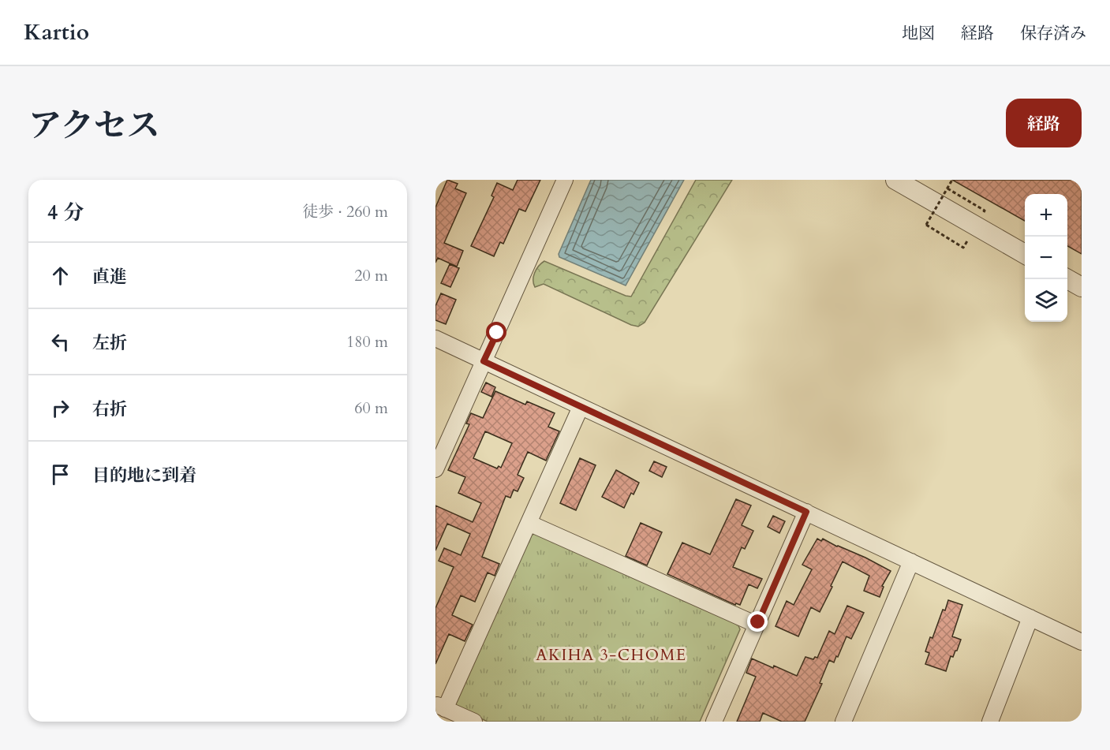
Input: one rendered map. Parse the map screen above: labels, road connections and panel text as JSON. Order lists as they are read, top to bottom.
{
  "districts": ["AKIHA 3-CHOME"],
  "page": {
    "header": "Kartio",
    "nav": ["地図", "経路", "保存済み"],
    "title": "アクセス",
    "buttons": "経路",
    "heading": ["4 分", "徒歩 · 260 m"],
    "map_buttons": ["+", "−"],
    "list": [
      ["直進", "20 m"],
      ["左折", "180 m"],
      ["右折", "60 m"],
      "目的地に到着"
    ]
  }
}
